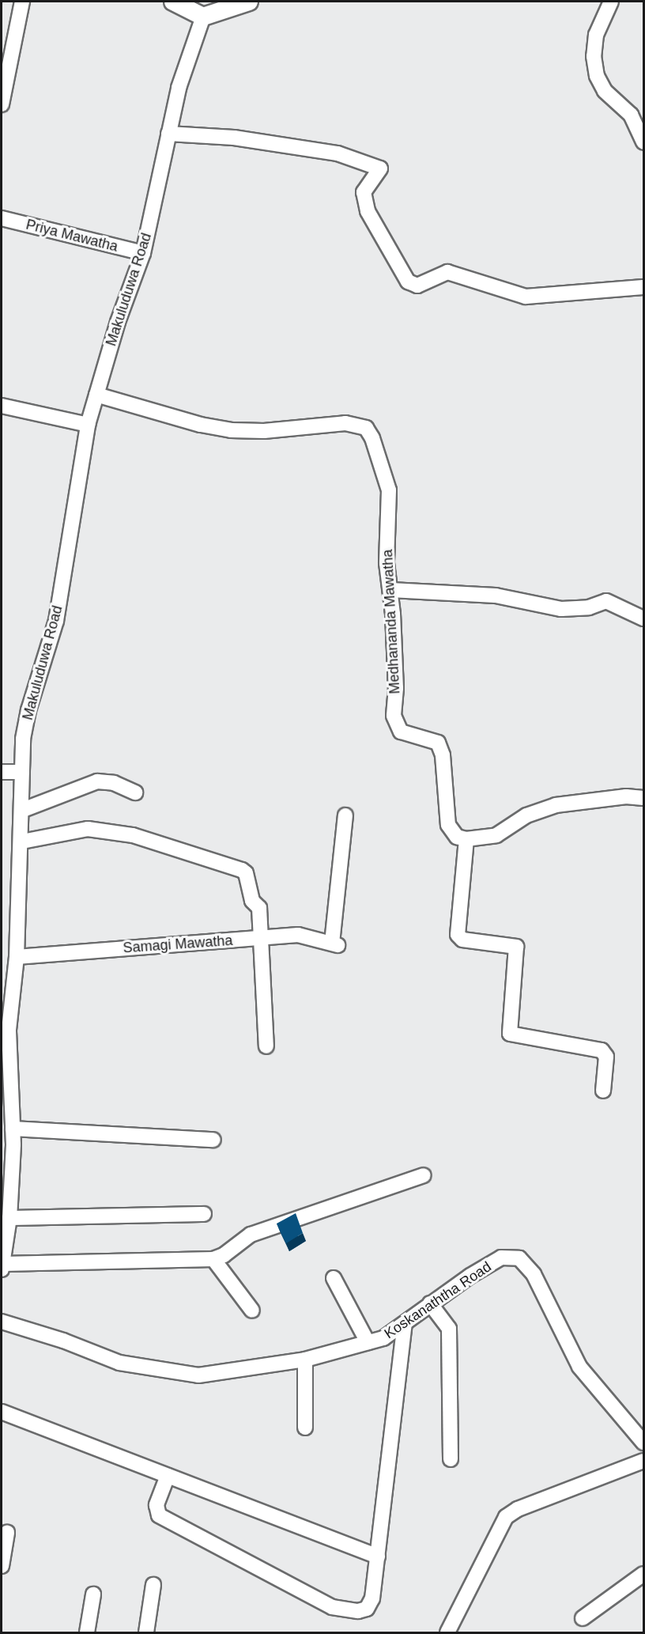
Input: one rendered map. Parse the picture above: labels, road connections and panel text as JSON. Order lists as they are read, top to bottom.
{
  "streets": {
    "street": [
      "Priya Mawatha",
      "Makuluduwa Road",
      "Medhananda Mawatha",
      "Samagi Mawatha",
      "Koskanaththa Road"
    ]
  },
  "crossings": [
    ["Priya Mawatha", "Makuluduwa Road"],
    ["Makuluduwa Road", "Medhananda Mawatha"],
    ["Makuluduwa Road", "Samagi Mawatha"]
  ]
}
